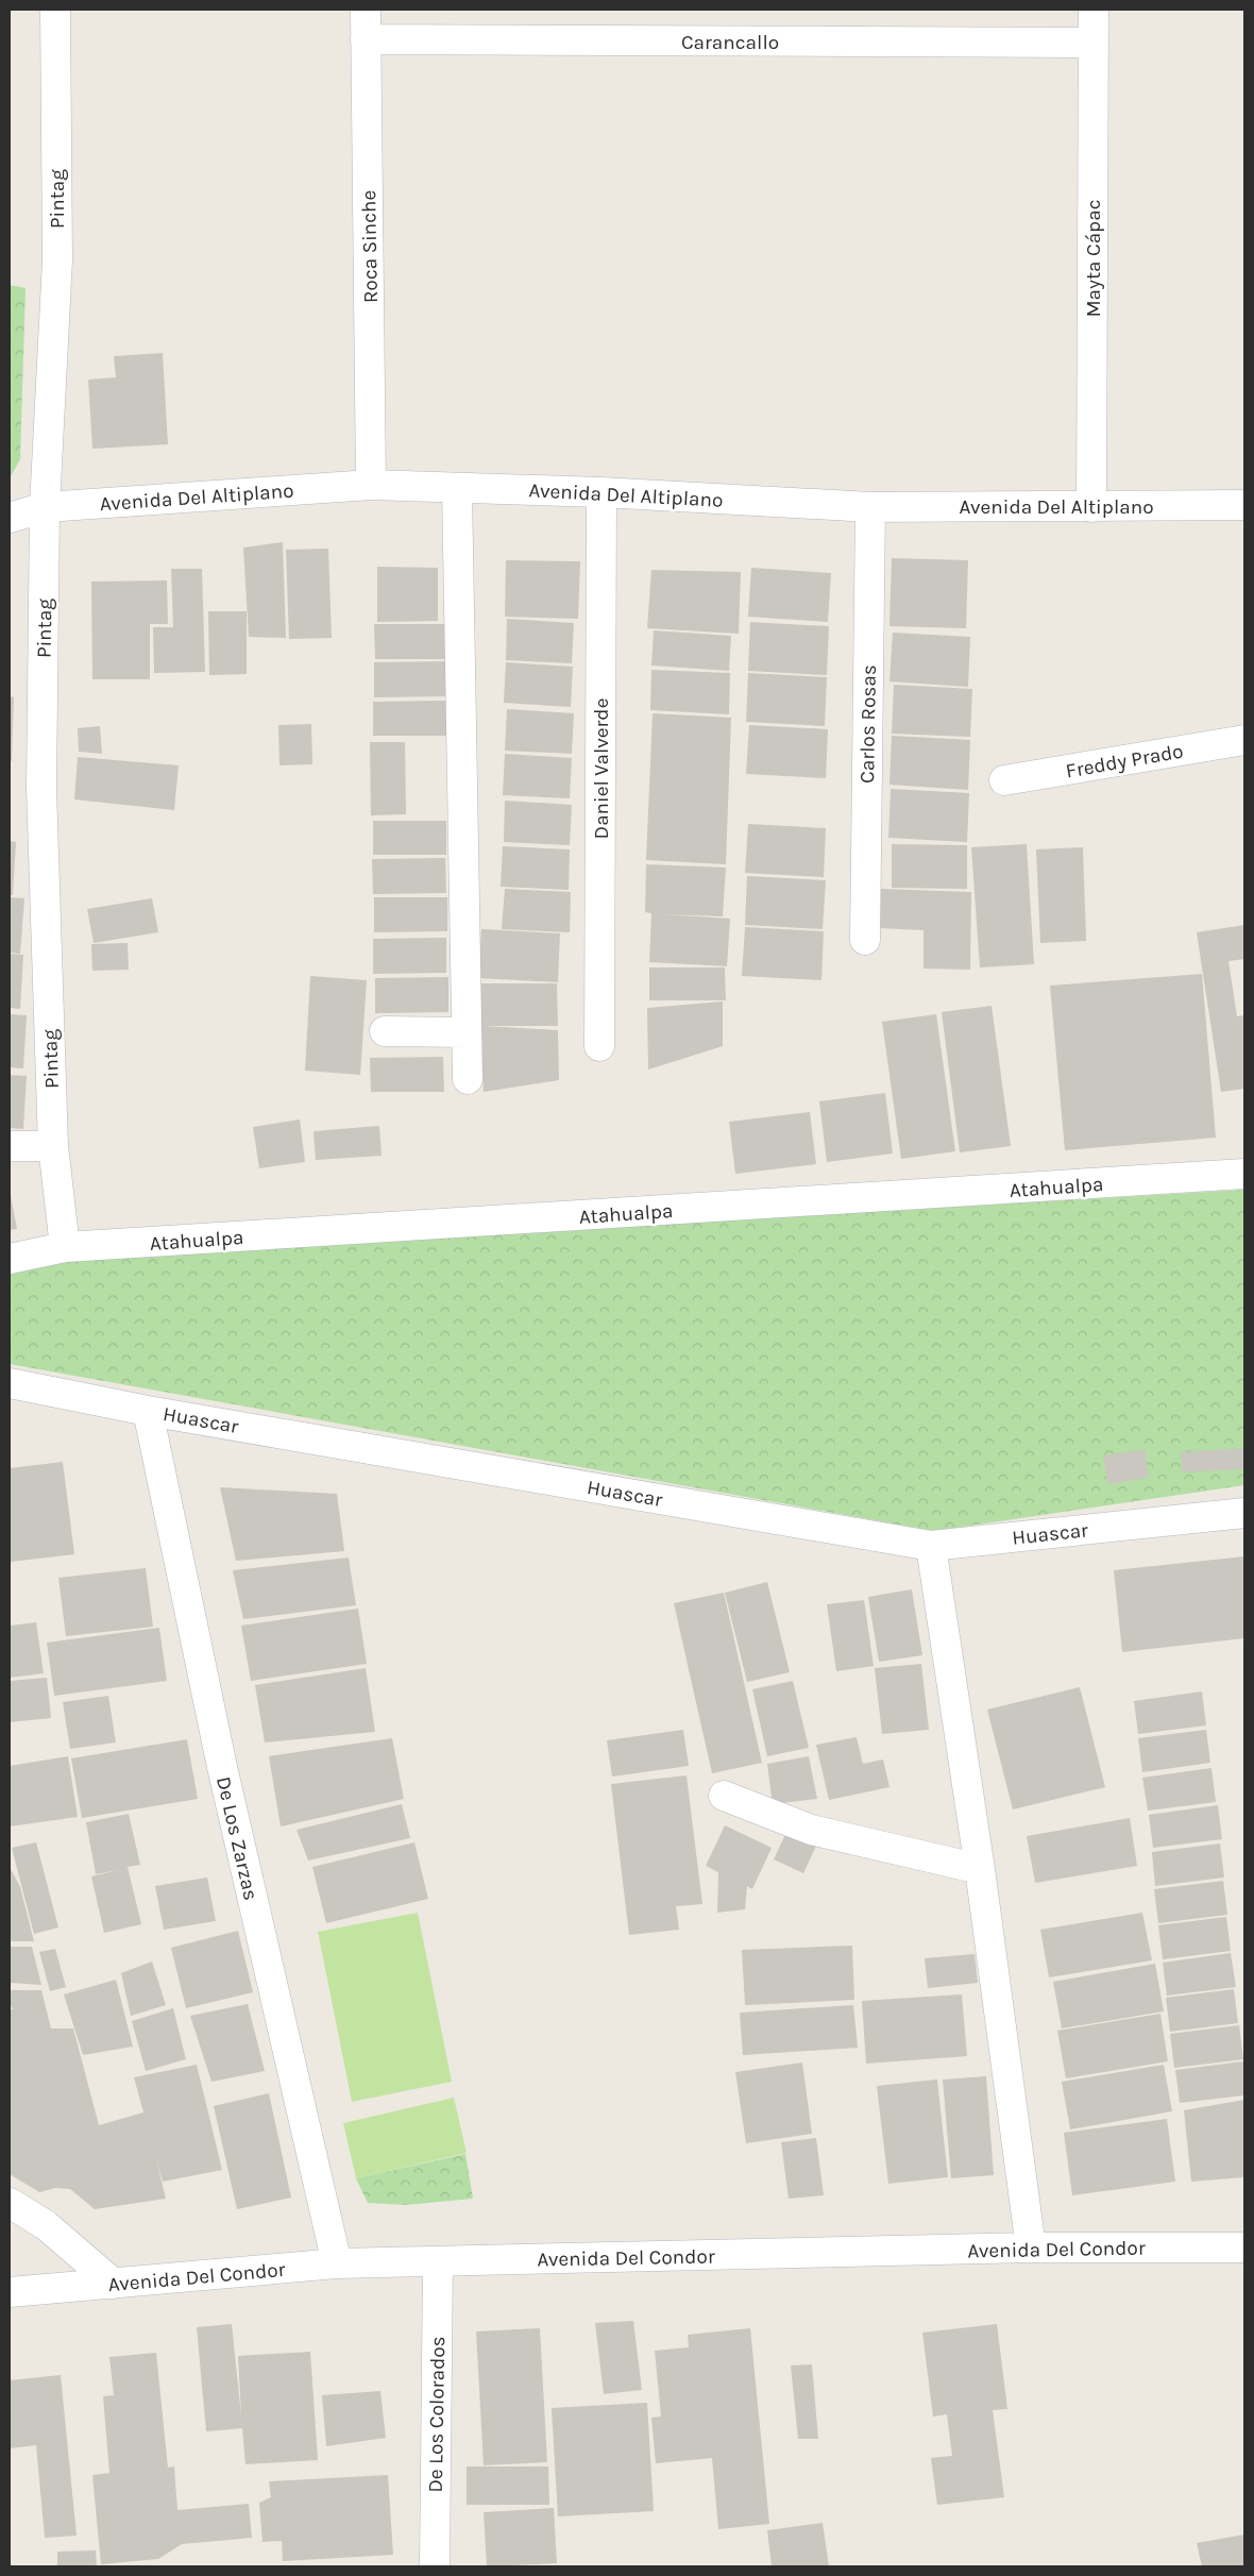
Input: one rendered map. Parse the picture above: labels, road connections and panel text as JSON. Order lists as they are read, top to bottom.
{
  "streets": {
    "street": [
      "Carancallo",
      "Pintag",
      "Roca Sinche",
      "Mayta Cápac",
      "Avenida Del Altiplano",
      "Carlos Rosas",
      "Freddy Prado",
      "Daniel Valverde",
      "Atahualpa",
      "Huascar",
      "De Los Zarzas",
      "Avenida Del Condor",
      "De Los Colorados"
    ]
  },
  "crossings": [
    ["Carancallo", "Roca Sinche"],
    ["Carancallo", "Mayta Cápac"],
    ["Pintag", "Avenida Del Altiplano"],
    ["Pintag", "Atahualpa"],
    ["Roca Sinche", "Avenida Del Altiplano"],
    ["Mayta Cápac", "Avenida Del Altiplano"],
    ["Avenida Del Altiplano", "Carlos Rosas"],
    ["Avenida Del Altiplano", "Daniel Valverde"],
    ["Huascar", "De Los Zarzas"],
    ["De Los Zarzas", "Avenida Del Condor"],
    ["Avenida Del Condor", "De Los Colorados"]
  ]
}
